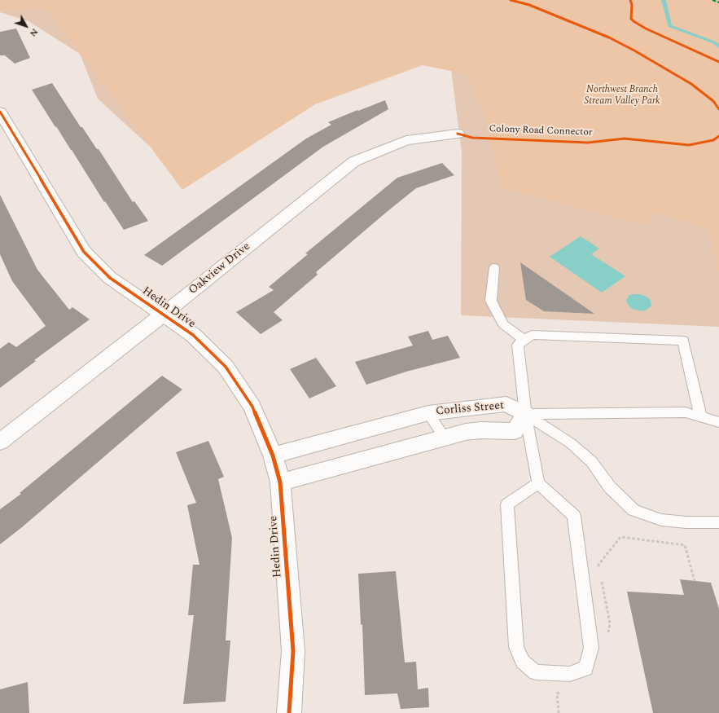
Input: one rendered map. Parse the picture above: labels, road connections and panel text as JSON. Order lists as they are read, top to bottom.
{
  "streets": {
    "street": ["Oakview Drive", "Hedin Drive", "Corliss Street"],
    "cycle path": ["Colony Road Connector"]
  },
  "crossings": [
    ["Oakview Drive", "Hedin Drive"],
    ["Hedin Drive", "Corliss Street"]
  ],
  "parks": ["Northwest Branch Stream Valley Park"],
  "north": "bottom right"
}
